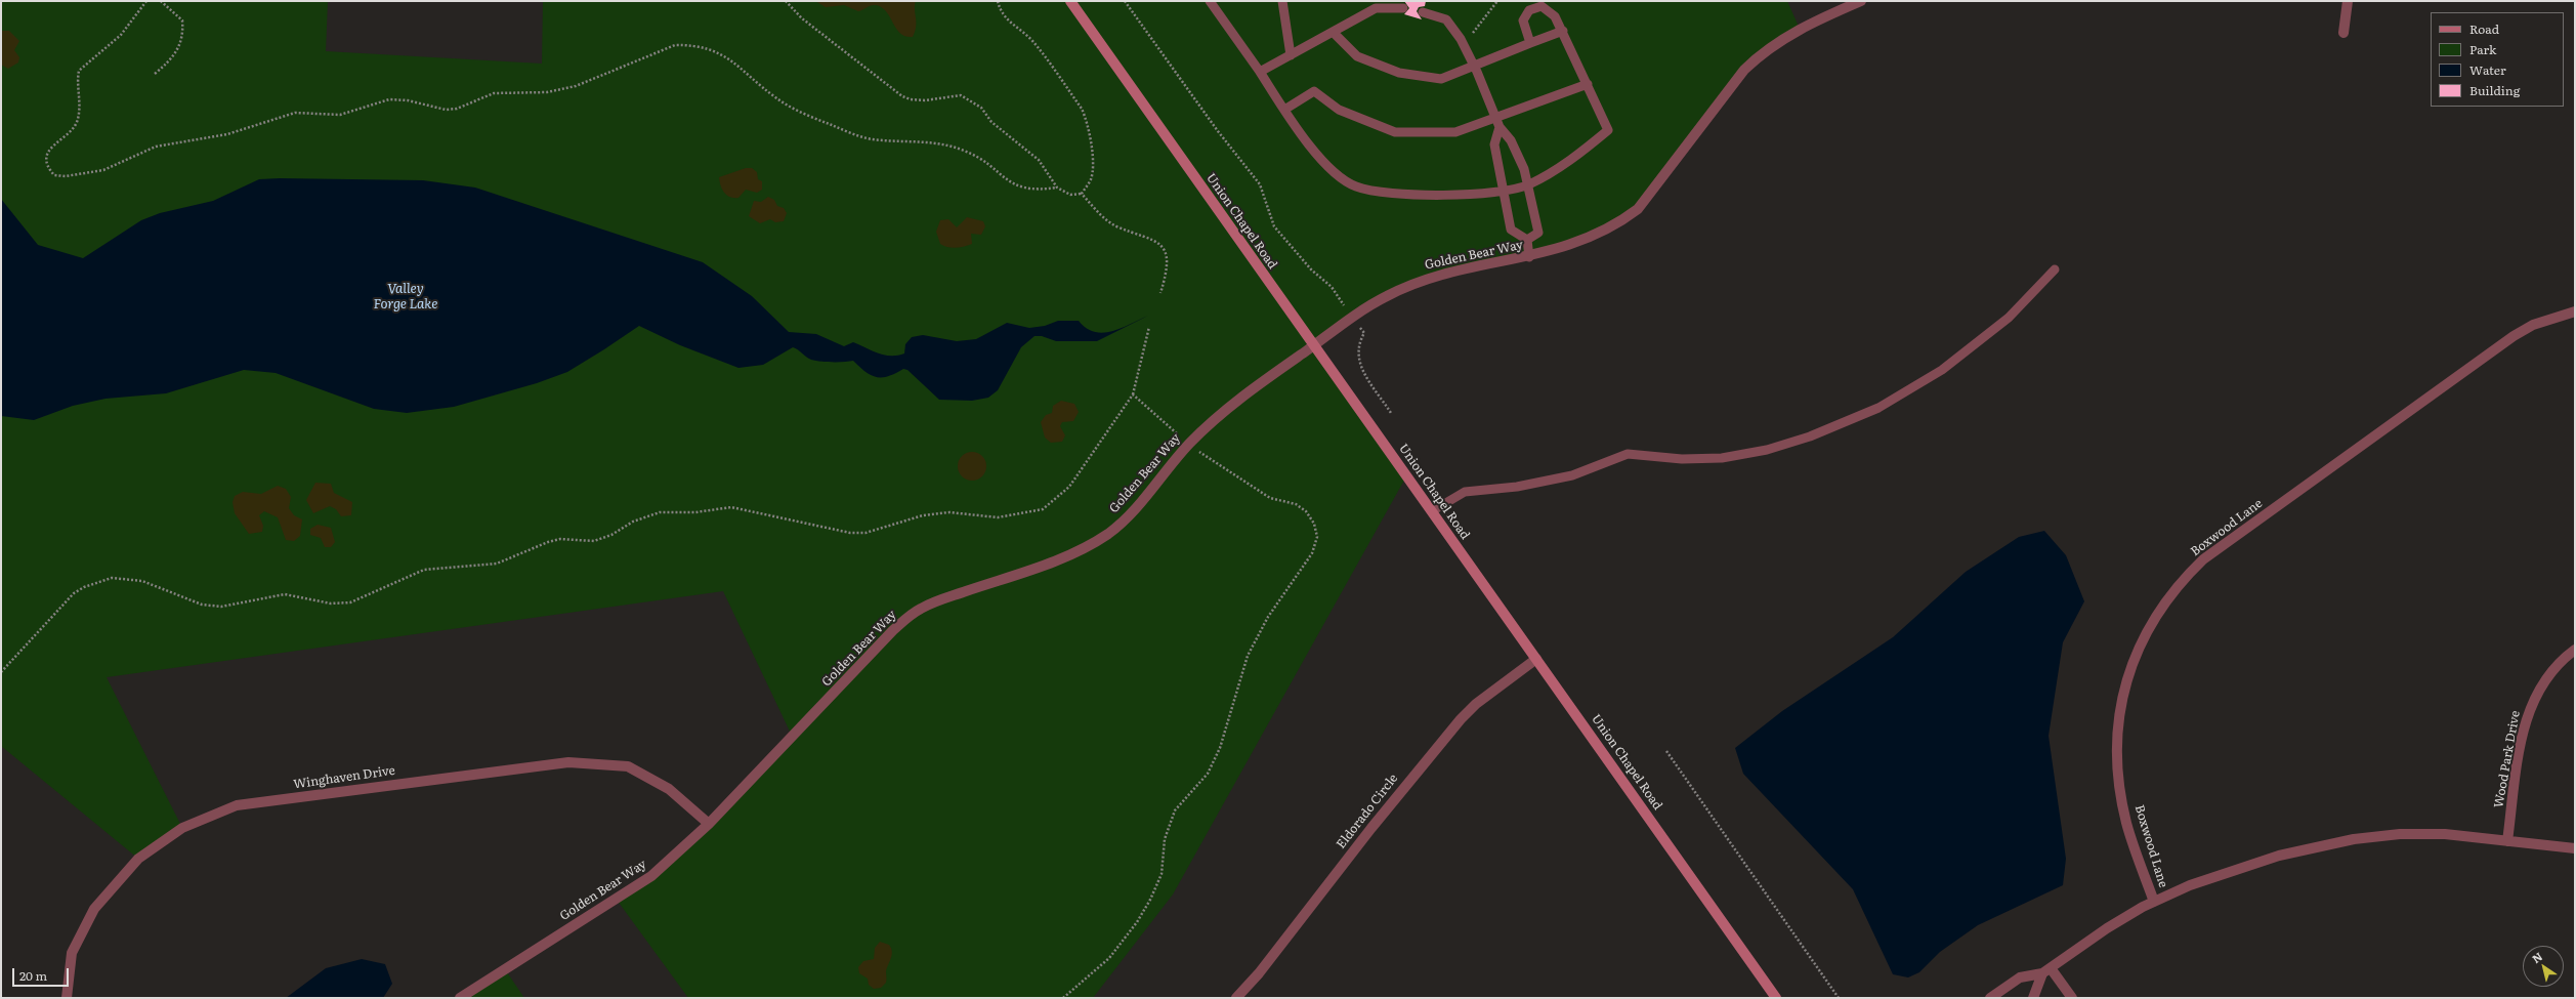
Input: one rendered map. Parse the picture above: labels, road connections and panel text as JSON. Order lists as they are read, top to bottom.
{
  "streets": {
    "main road": ["Union Chapel Road"],
    "street": [
      "Golden Bear Way",
      "Boxwood Lane",
      "Wood Park Drive",
      "Winghaven Drive",
      "Eldorado Circle"
    ]
  },
  "crossings": [
    ["Union Chapel Road", "Golden Bear Way"],
    ["Union Chapel Road", "Eldorado Circle"],
    ["Golden Bear Way", "Winghaven Drive"]
  ],
  "water": ["Valley Forge Lake"],
  "legend": [
    "Road",
    "Park",
    "Water",
    "Building"
  ],
  "scale_bar": "20 m",
  "north": "top left"
}
